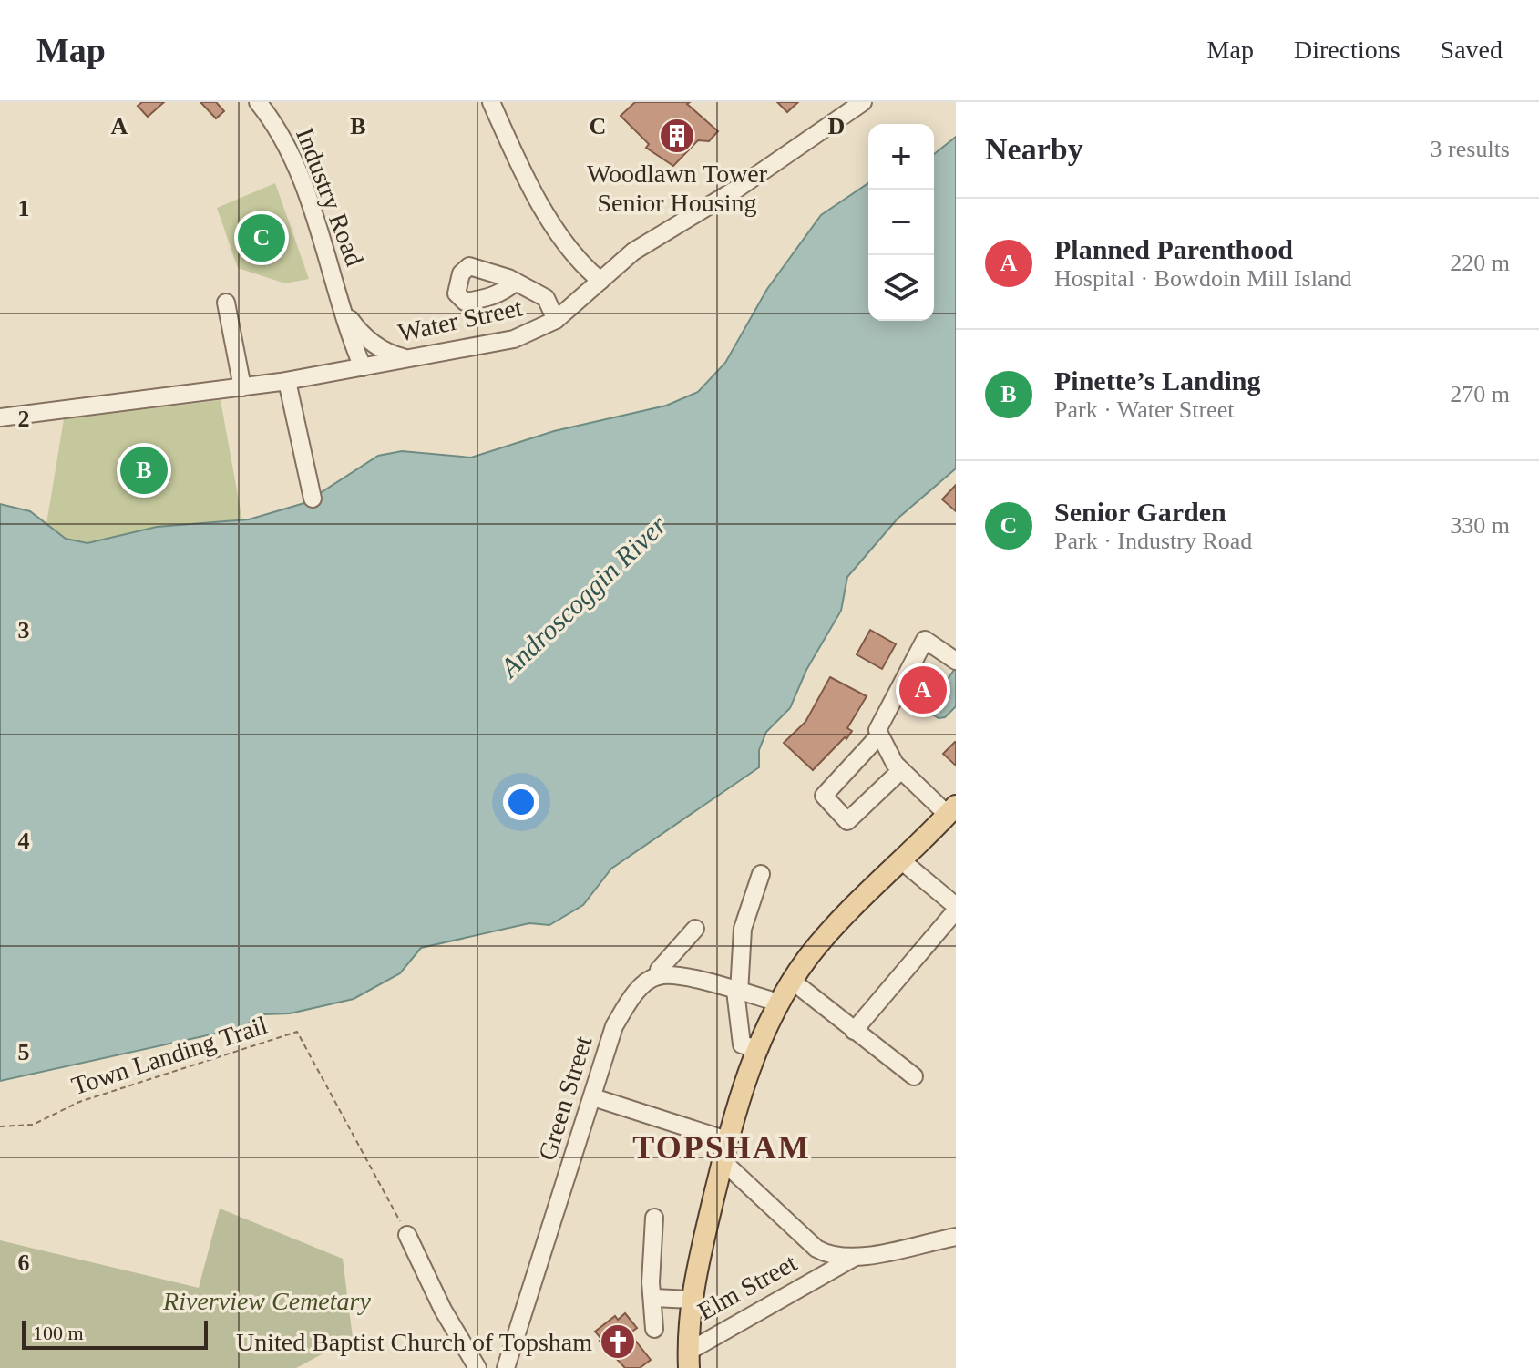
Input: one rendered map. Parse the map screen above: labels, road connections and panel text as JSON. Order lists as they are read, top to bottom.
{
  "streets": {
    "main road": ["Elm Street"],
    "street": ["Industry Road", "Water Street", "Green Street"],
    "path": ["Town Landing Trail"]
  },
  "crossings": [
    ["Industry Road", "Water Street"]
  ],
  "districts": ["TOPSHAM"],
  "water": ["Androscoggin River"],
  "parks": ["Riverview Cemetary"],
  "places": {
    "building": ["Woodlawn Tower Senior Housing"],
    "church": ["United Baptist Church of Topsham"]
  },
  "scale_bar": "100 m",
  "page": {
    "header": "Map",
    "nav": ["Map", "Directions", "Saved"],
    "heading": ["Nearby", "3 results"],
    "map_buttons": ["+", "−"],
    "list": [
      {
        "mark": "A",
        "name": "Planned Parenthood",
        "note": "Hospital · Bowdoin Mill Island",
        "value": "220 m"
      },
      {
        "mark": "B",
        "name": "Pinette’s Landing",
        "note": "Park · Water Street",
        "value": "270 m"
      },
      {
        "mark": "C",
        "name": "Senior Garden",
        "note": "Park · Industry Road",
        "value": "330 m"
      }
    ],
    "pins": ["C", "B", "A"],
    "scale": "100 m"
  },
  "grid": {
    "columns": [
      "A",
      "B",
      "C",
      "D"
    ],
    "rows": [
      "1",
      "2",
      "3",
      "4",
      "5",
      "6"
    ]
  }
}
